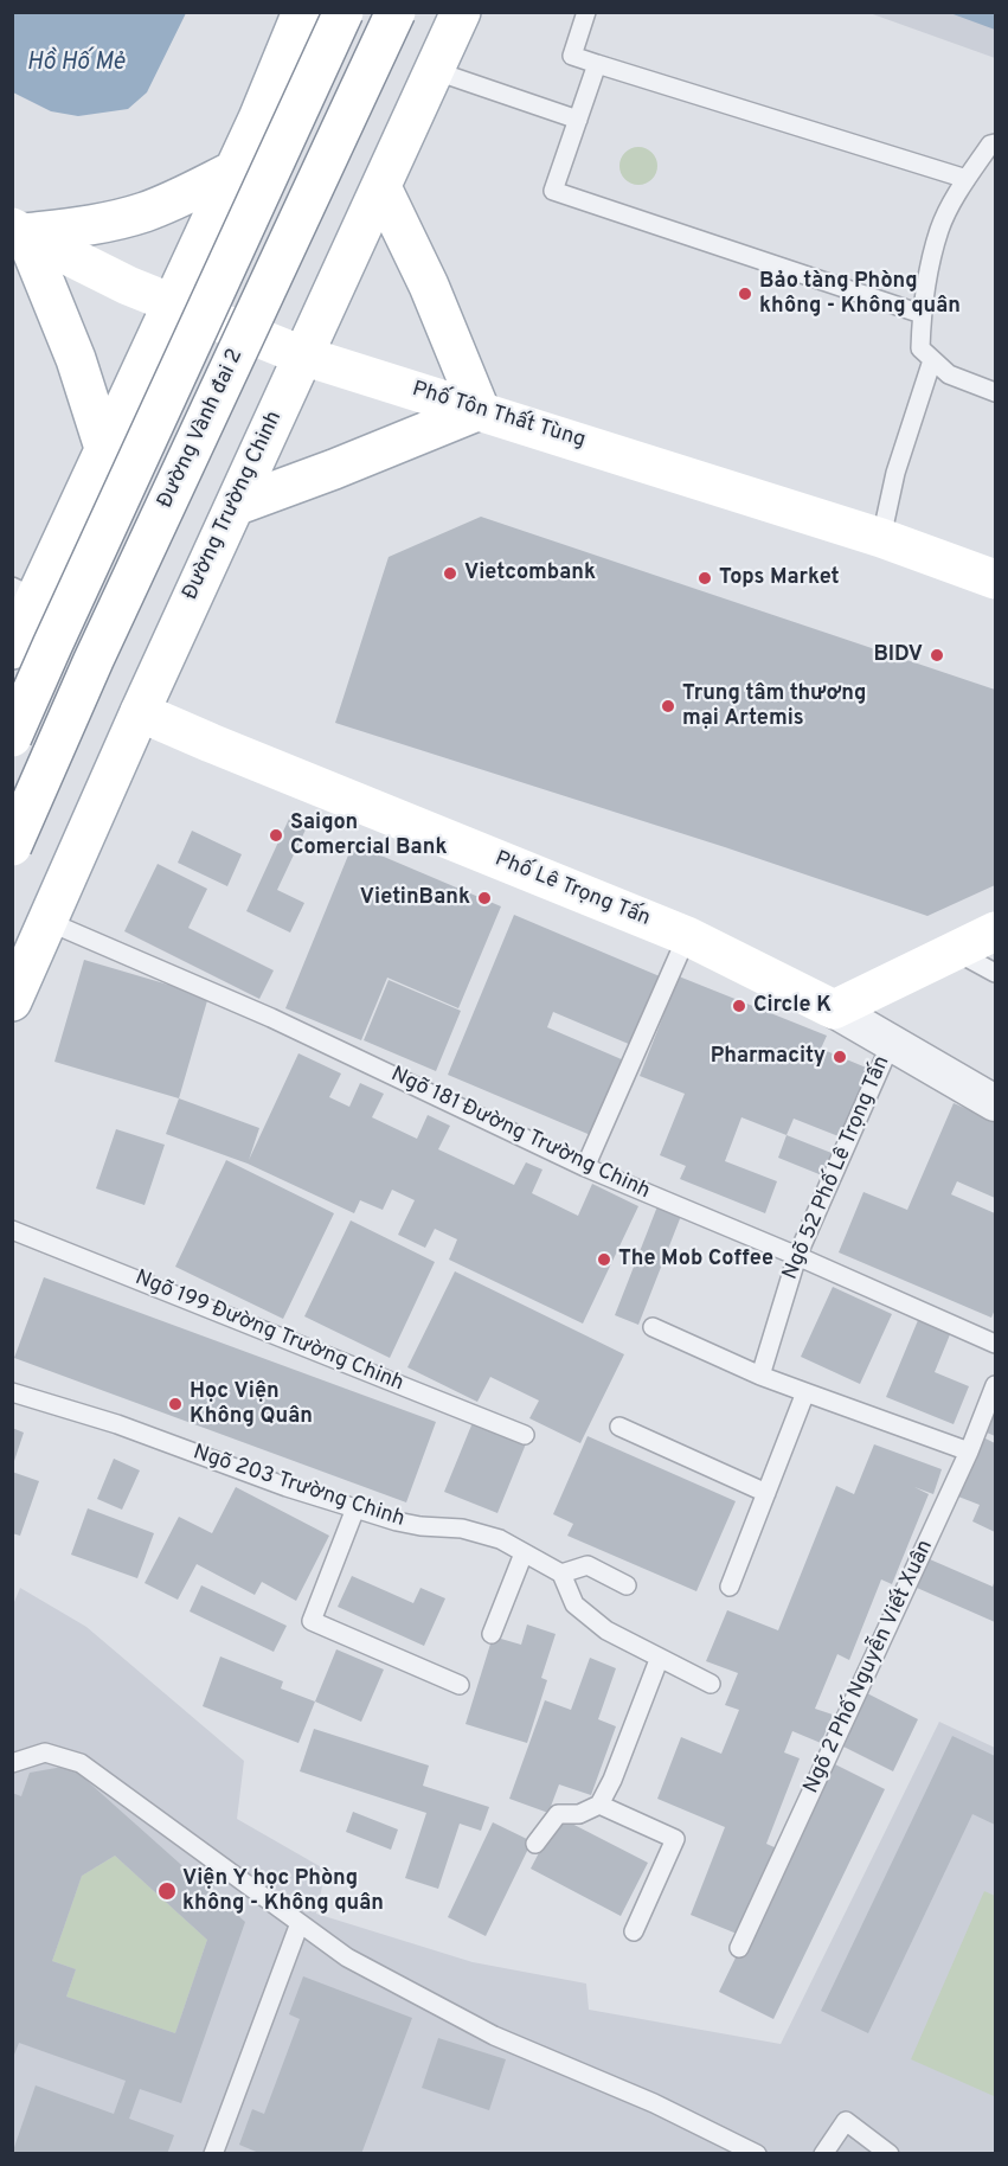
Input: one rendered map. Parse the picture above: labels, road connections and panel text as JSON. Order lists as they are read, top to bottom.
{
  "streets": {
    "main road": [
      "Phố Tôn Thất Tùng",
      "Đường Vành đai 2",
      "Đường Trường Chinh",
      "Phố Lê Trọng Tấn"
    ],
    "lane": [
      "Ngõ 181 Đường Trường Chinh",
      "Ngõ 52 Phố Lê Trọng Tấn",
      "Ngõ 199 Đường Trường Chinh",
      "Ngõ 203 Trường Chinh",
      "Ngõ 2 Phố Nguyễn Viết Xuân"
    ]
  },
  "crossings": [
    ["Phố Tôn Thất Tùng", "Đường Trường Chinh"],
    ["Đường Trường Chinh", "Phố Lê Trọng Tấn"],
    ["Đường Trường Chinh", "Ngõ 181 Đường Trường Chinh"],
    ["Ngõ 181 Đường Trường Chinh", "Ngõ 52 Phố Lê Trọng Tấn"]
  ],
  "water": ["Hồ Hố Mẻ"],
  "places": [
    "Bảo tàng Phòng không - Không quân",
    "Vietcombank",
    "Tops Market",
    "BIDV",
    "Trung tâm thương mại Artemis",
    "Saigon Comercial Bank",
    "VietinBank",
    "Circle K",
    "Pharmacity",
    "The Mob Coffee",
    "Học Viện Không Quân",
    "Viện Y học Phòng không - Không quân"
  ]
}
